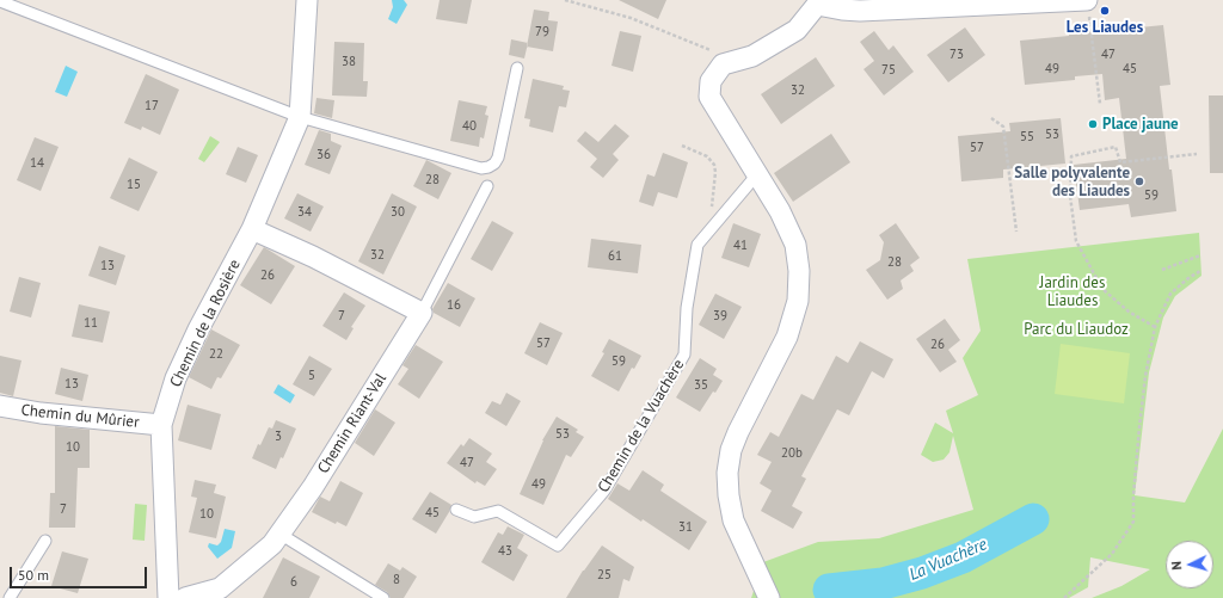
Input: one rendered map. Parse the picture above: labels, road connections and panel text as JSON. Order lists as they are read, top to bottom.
{
  "streets": {
    "street": ["Chemin de la Rosière", "Chemin du Mûrier", "Chemin Riant-Val"],
    "lane": ["Chemin de la Vuachère"]
  },
  "crossings": [
    ["Chemin de la Rosière", "Chemin du Mûrier"],
    ["Chemin de la Rosière", "Chemin Riant-Val"]
  ],
  "water": ["La Vuachère"],
  "parks": ["Jardin des Liaudes", "Parc du Liaudoz"],
  "places": ["Les Liaudes", "Place jaune", "Salle polyvalente des Liaudes"],
  "house_numbers": [
    "79",
    "73",
    "47",
    "38",
    "49",
    "45",
    "75",
    "32",
    "17",
    "40",
    "53",
    "55",
    "57",
    "36",
    "14",
    "28",
    "15",
    "59",
    "34",
    "30",
    "41",
    "32",
    "61",
    "28",
    "13",
    "26",
    "16",
    "7",
    "39",
    "11",
    "57",
    "26",
    "22",
    "59",
    "5",
    "13",
    "35",
    "53",
    "3",
    "10",
    "20b",
    "47",
    "49",
    "7",
    "45",
    "10",
    "31",
    "43",
    "25",
    "8",
    "6"
  ],
  "scale_bar": "50 m",
  "north": "left"
}
